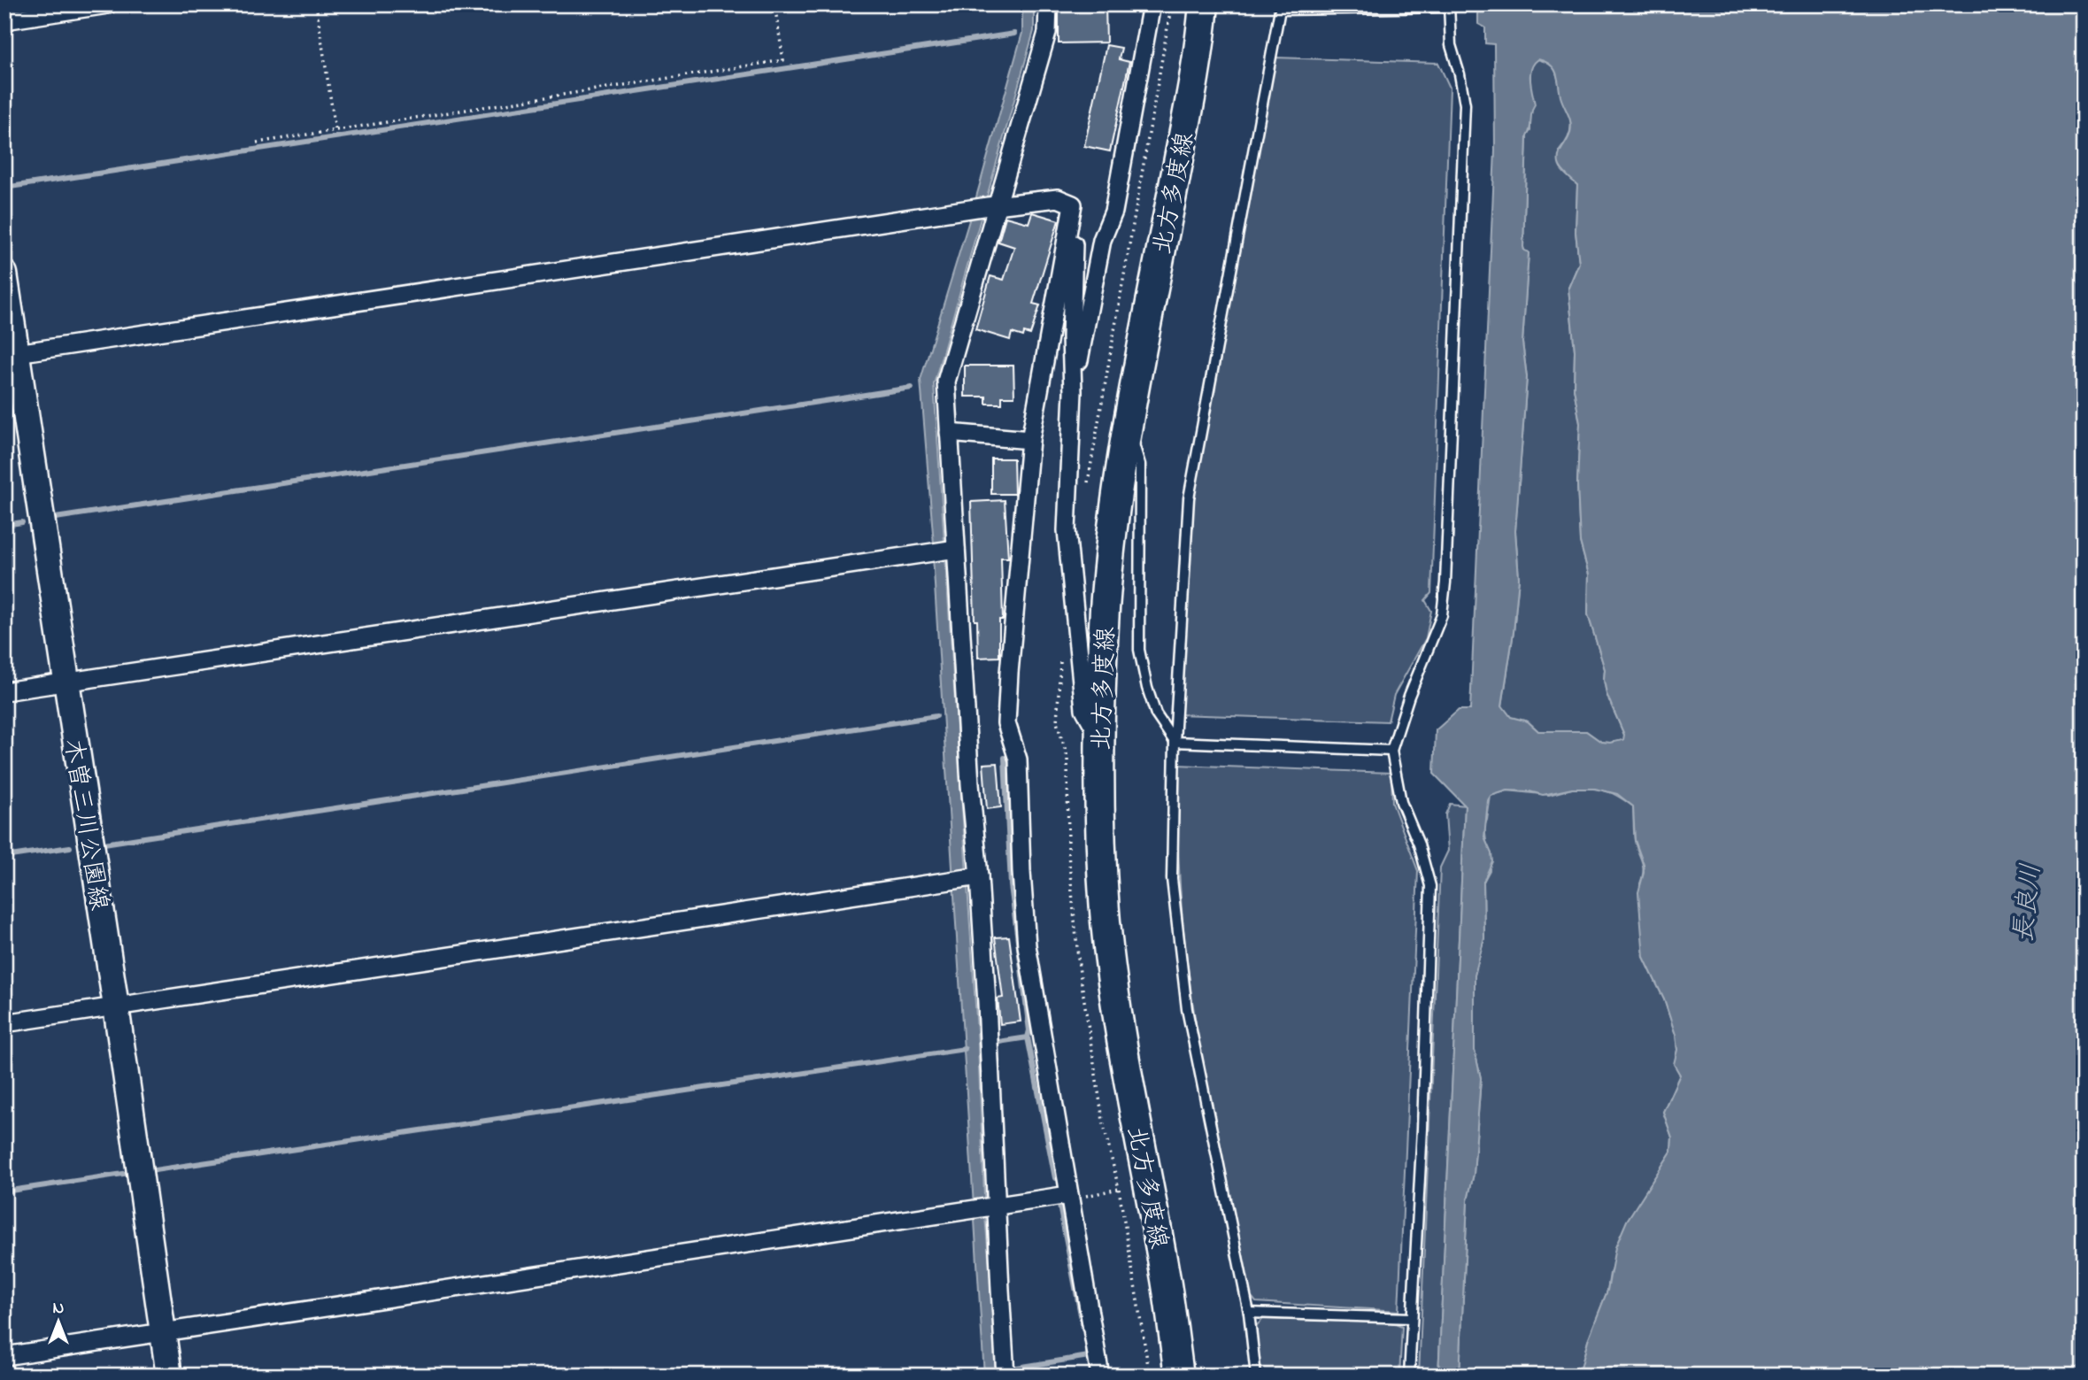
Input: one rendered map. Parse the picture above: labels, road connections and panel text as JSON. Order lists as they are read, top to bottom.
{
  "streets": {
    "main road": ["北方多度線", "木曽三川公園線"]
  },
  "water": ["長良川"],
  "north": "top"
}
